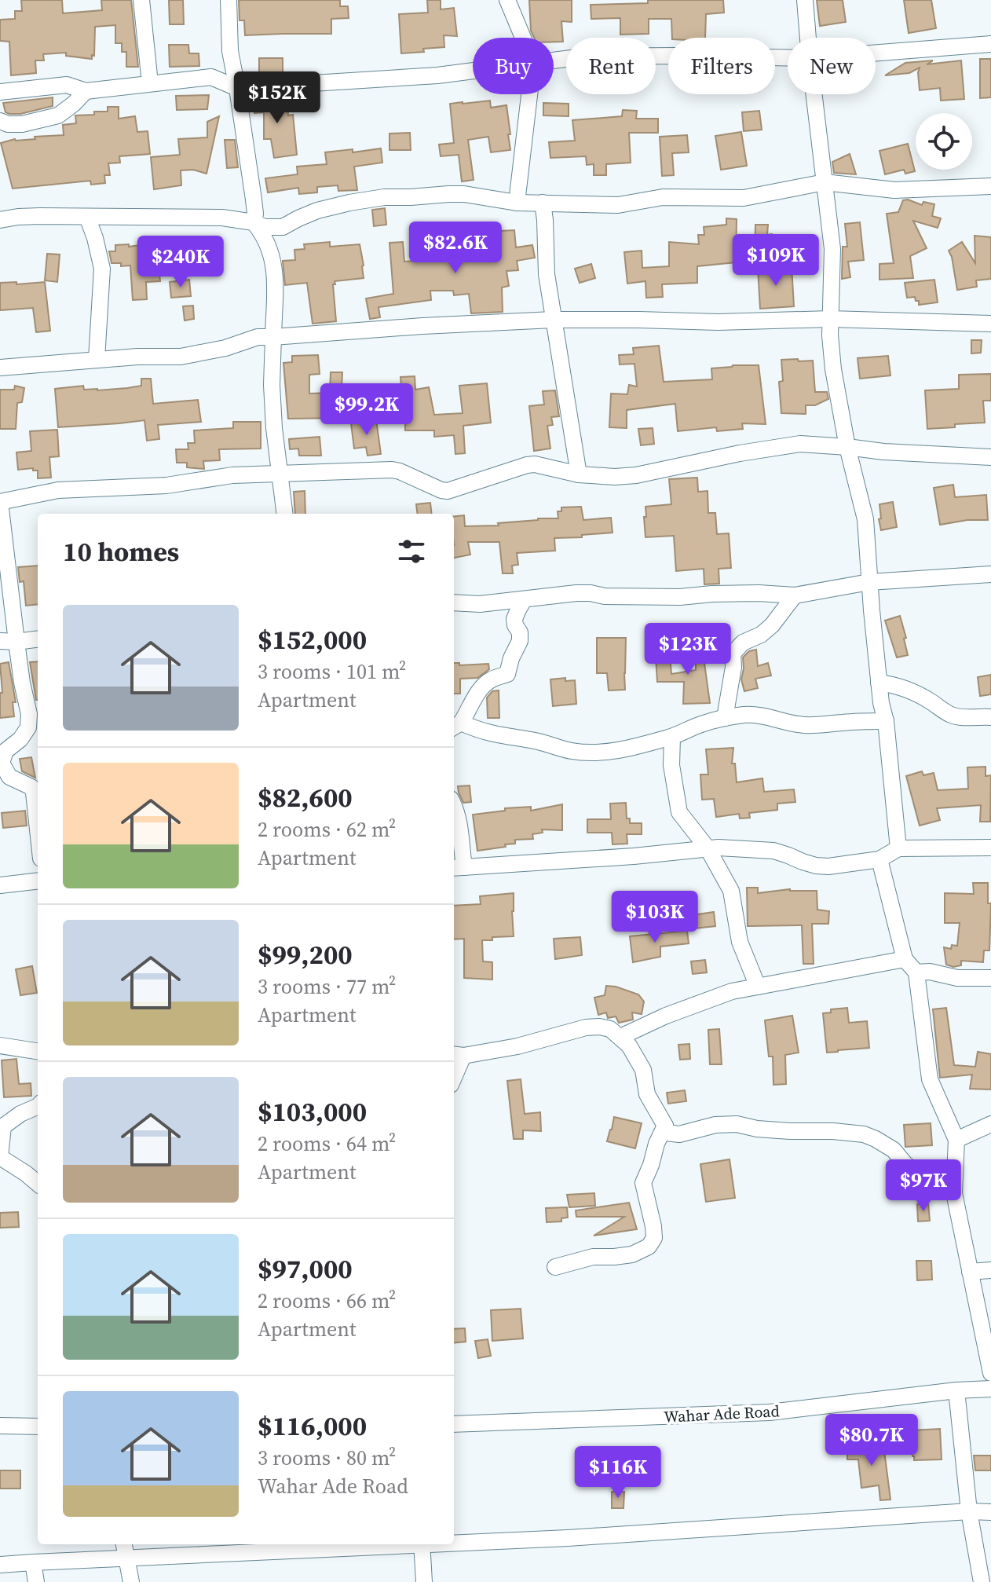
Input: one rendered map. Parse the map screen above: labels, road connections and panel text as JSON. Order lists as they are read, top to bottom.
{
  "streets": {
    "street": ["Wahar Ade Road"]
  },
  "page": {
    "chip": [
      "Buy",
      "Rent",
      "Filters",
      "New"
    ],
    "price": [
      "$152K",
      "$82.6K",
      "$109K",
      "$240K",
      "$99.2K",
      "$123K",
      "$103K",
      "$97K",
      "$80.7K",
      "$116K"
    ],
    "heading": "10 homes",
    "list": [
      {
        "name": "$152,000",
        "note": "3 rooms · 101 m² · Apartment"
      },
      {
        "name": "$82,600",
        "note": "2 rooms · 62 m² · Apartment"
      },
      {
        "name": "$99,200",
        "note": "3 rooms · 77 m² · Apartment"
      },
      {
        "name": "$103,000",
        "note": "2 rooms · 64 m² · Apartment"
      },
      {
        "name": "$97,000",
        "note": "2 rooms · 66 m² · Apartment"
      },
      {
        "name": "$116,000",
        "note": "3 rooms · 80 m² · Wahar Ade Road"
      }
    ]
  }
}
